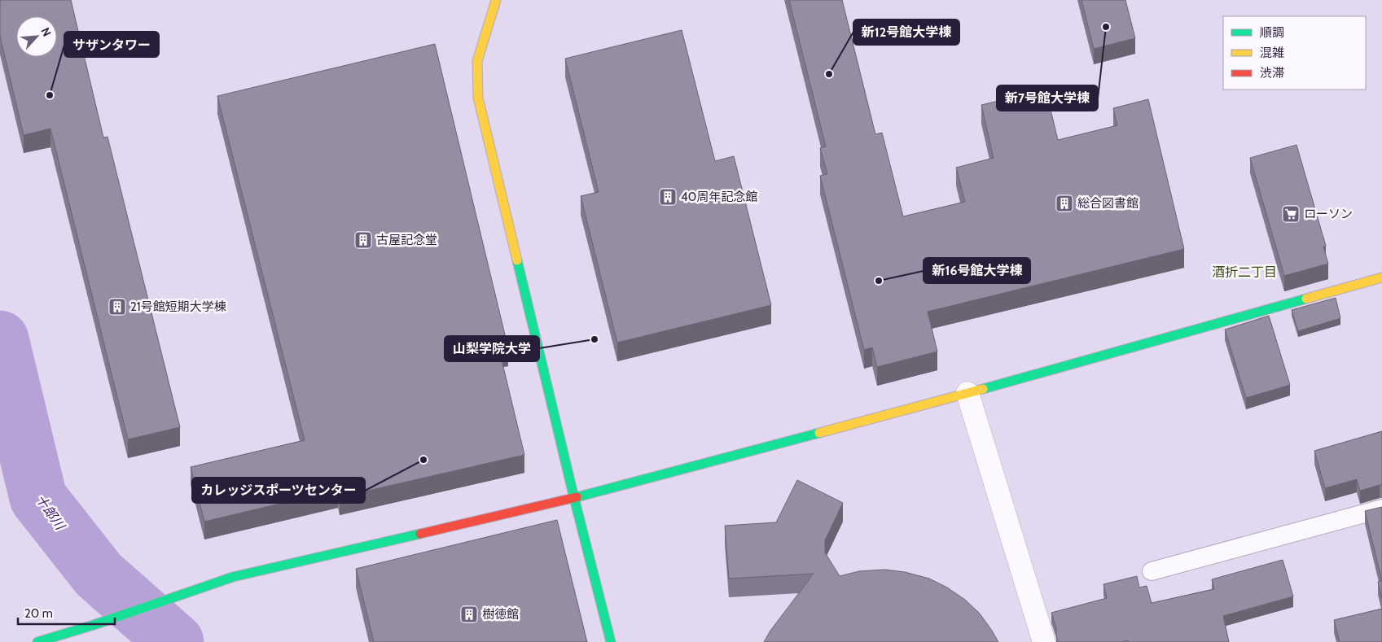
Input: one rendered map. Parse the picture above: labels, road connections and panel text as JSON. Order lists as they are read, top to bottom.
{
  "districts": ["酒折二丁目"],
  "water": ["十郎川"],
  "places": {
    "other": [
      "新7号館大学棟",
      "新12号館大学棟",
      "サザンタワー",
      "新16号館大学棟",
      "山梨学院大学",
      "カレッジスポーツセンター"
    ],
    "building": [
      "40周年記念館",
      "総合図書館",
      "古屋記念堂",
      "21号館短期大学棟",
      "樹徳館"
    ],
    "supermarket": ["ローソン"]
  },
  "legend": ["順調", "混雑", "渋滞"],
  "scale_bar": "20 m",
  "north": "top right"
}
